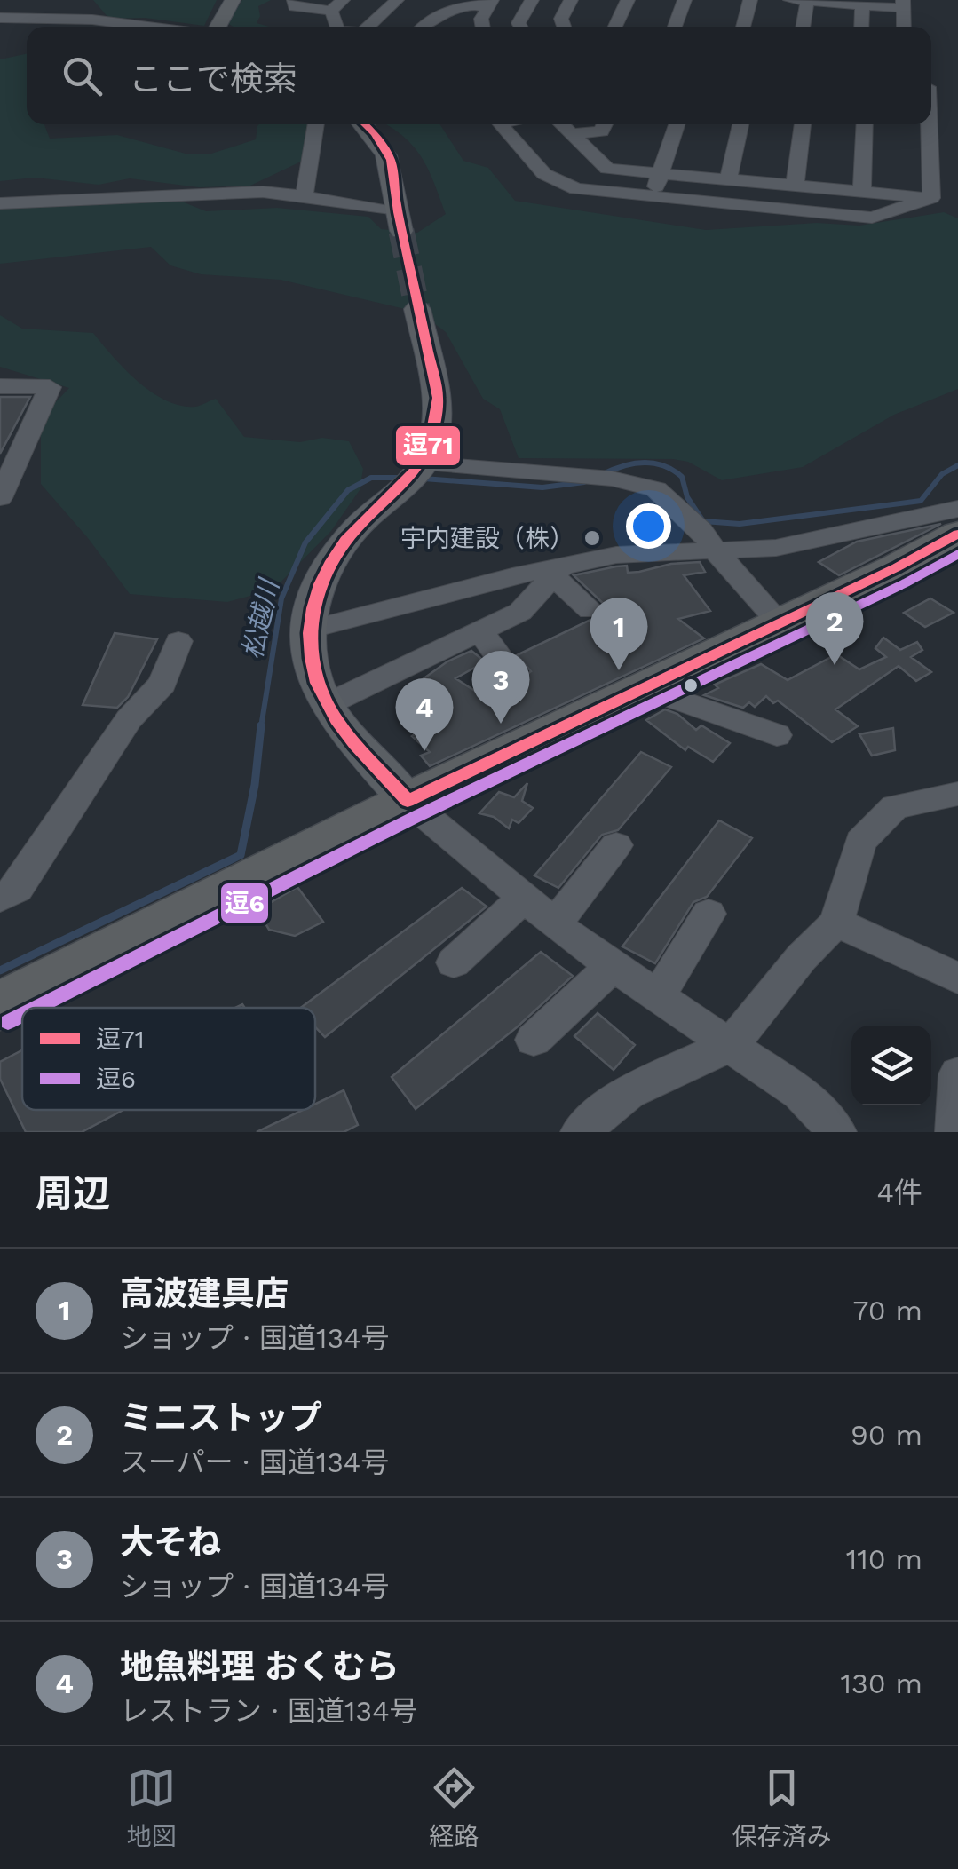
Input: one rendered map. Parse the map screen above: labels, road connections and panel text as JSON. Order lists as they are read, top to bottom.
{
  "water": ["松越川"],
  "places": ["宇内建設（株）"],
  "lines": ["transit line 逗71", "transit line 逗6"],
  "legend": ["逗71", "逗6"],
  "page": {
    "search": "ここで検索",
    "pins": [
      "2",
      "1",
      "3",
      "4"
    ],
    "heading": ["周辺", "4件"],
    "list": [
      {
        "mark": "1",
        "name": "高波建具店",
        "note": "ショップ · 国道134号",
        "value": "70 m"
      },
      {
        "mark": "2",
        "name": "ミニストップ",
        "note": "スーパー · 国道134号",
        "value": "90 m"
      },
      {
        "mark": "3",
        "name": "大そね",
        "note": "ショップ · 国道134号",
        "value": "110 m"
      },
      {
        "mark": "4",
        "name": "地魚料理 おくむら",
        "note": "レストラン · 国道134号",
        "value": "130 m"
      }
    ],
    "nav": ["地図", "経路", "保存済み"]
  }
}
